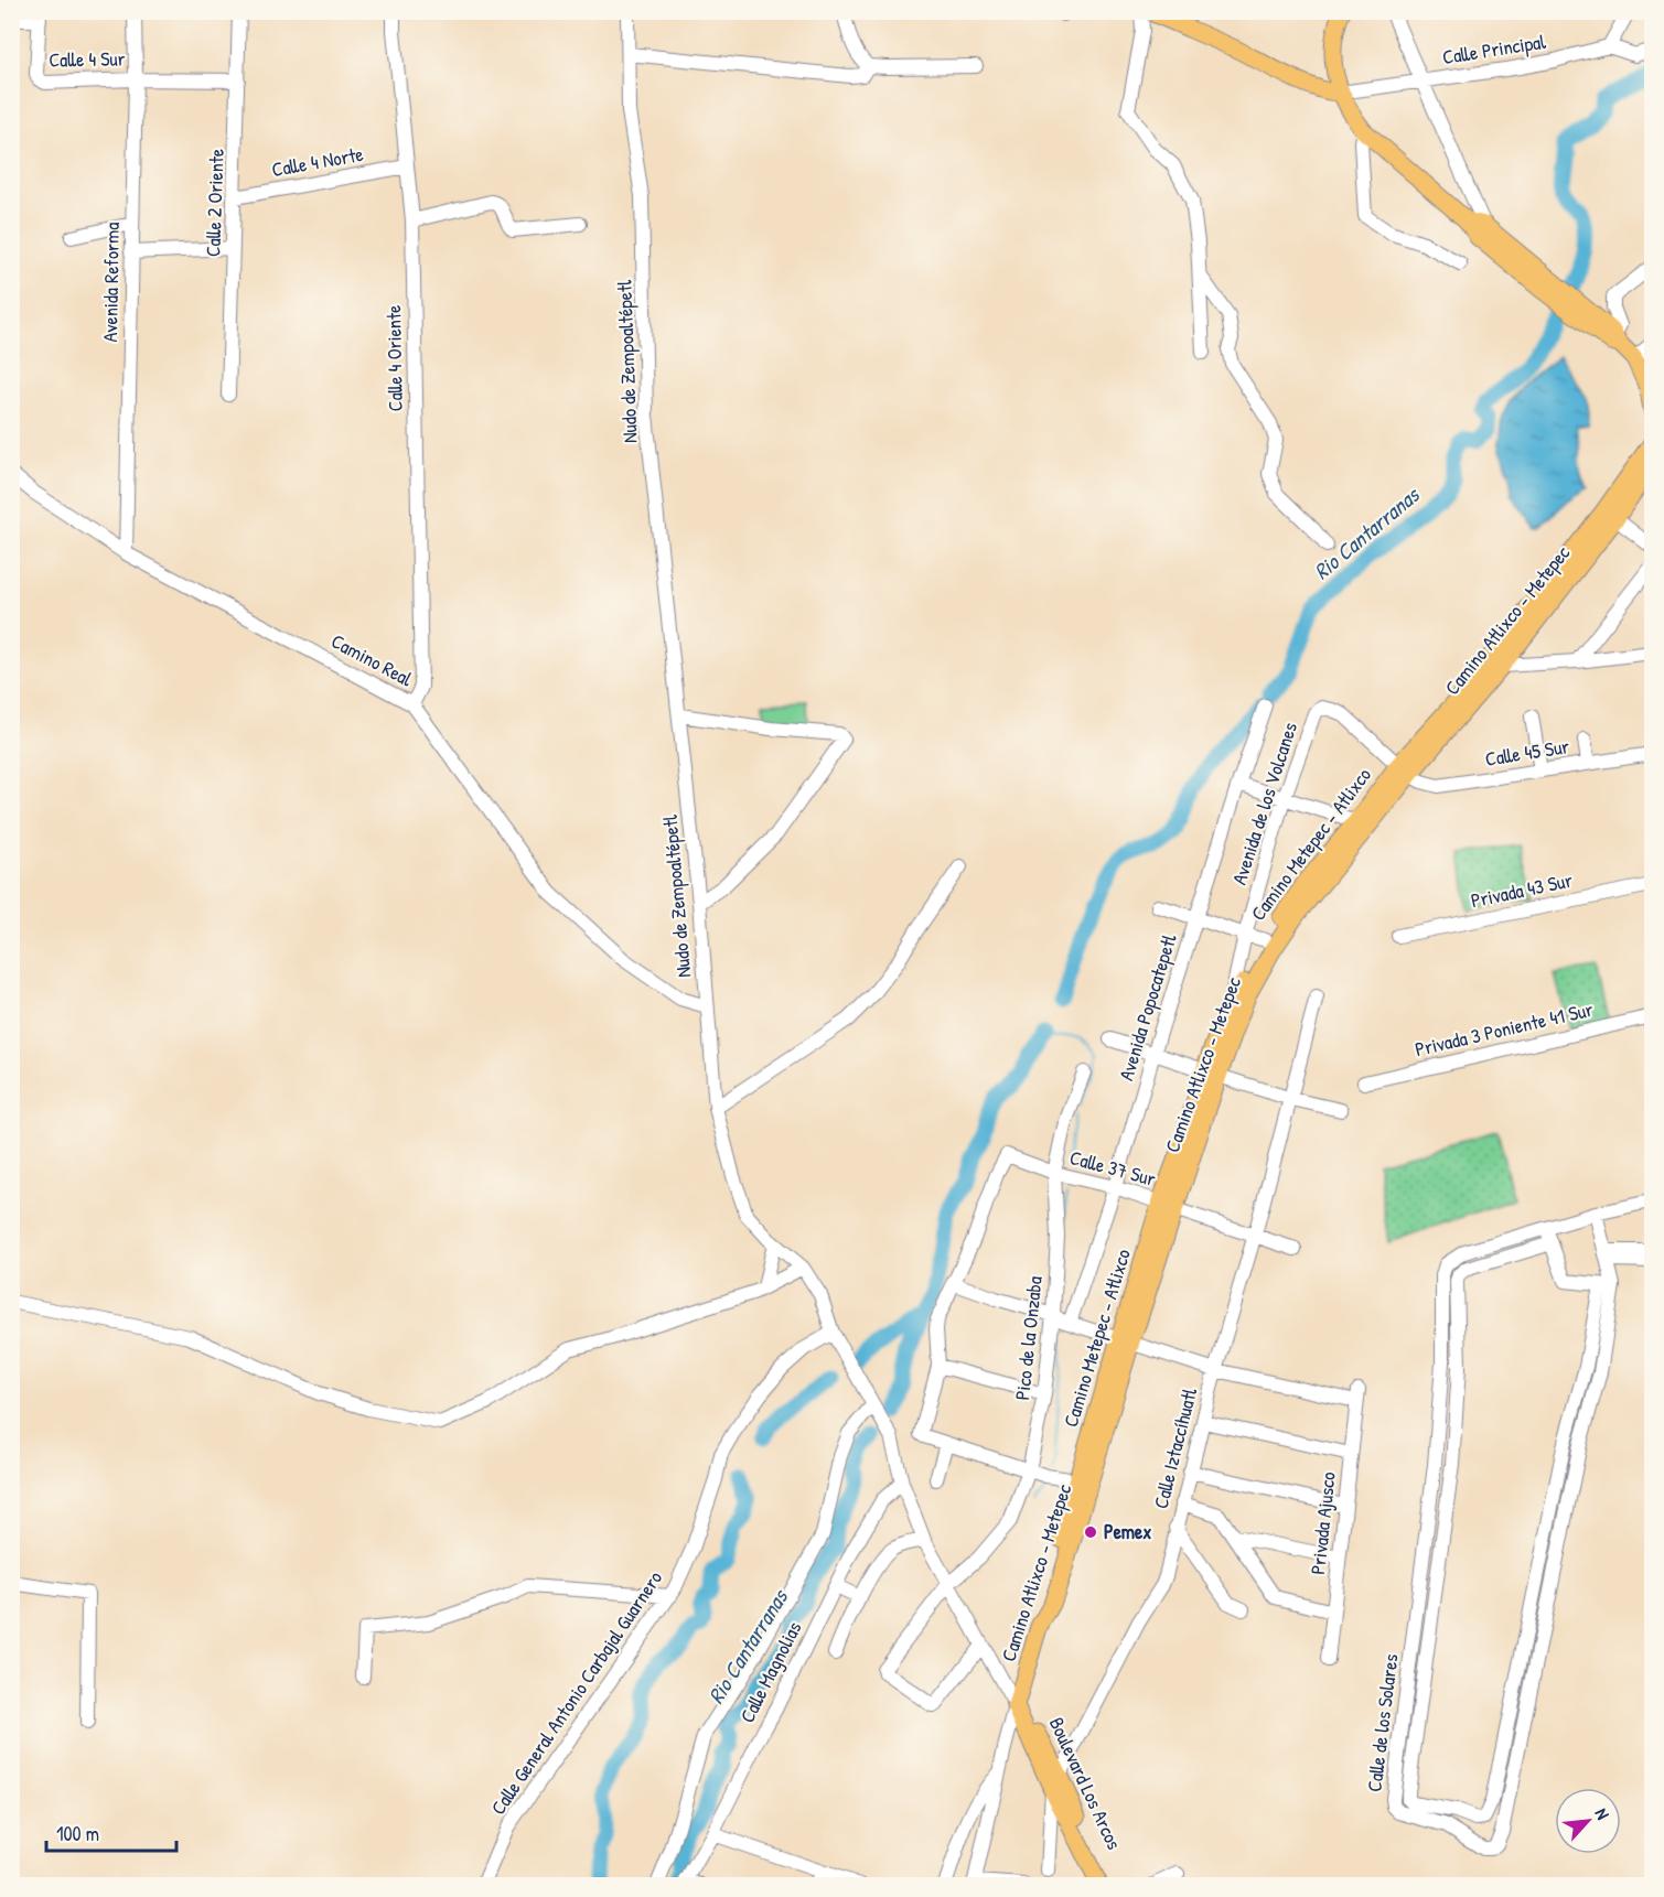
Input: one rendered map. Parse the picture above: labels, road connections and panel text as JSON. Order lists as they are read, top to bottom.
{
  "streets": {
    "main road": ["Camino Atlixco - Metepec", "Camino Metepec - Atlixco", "Boulevard Los Arcos"],
    "street": [
      "Calle Principal",
      "Calle 4 Sur",
      "Calle 4 Norte",
      "Calle 2 Oriente",
      "Avenida Reforma",
      "Calle 4 Oriente",
      "Nudo de Zempoaltépetl",
      "Camino Real",
      "Calle 45 Sur",
      "Avenida de los Volcanes",
      "Privada 43 Sur",
      "Avenida Popocatepetl",
      "Privada 3 Poniente 41 Sur",
      "Calle 37 Sur",
      "Pico de la Onzaba",
      "Calle Iztaccíhuatl",
      "Privada Ajusco",
      "Calle Magnolias",
      "Calle General Antonio Carbajal Guarnero",
      "Calle de los Solares"
    ]
  },
  "crossings": [
    ["Calle 4 Sur", "Avenida Reforma"],
    ["Calle 4 Norte", "Calle 2 Oriente"],
    ["Calle 4 Norte", "Calle 4 Oriente"],
    ["Avenida Reforma", "Camino Real"],
    ["Calle 4 Oriente", "Camino Real"],
    ["Nudo de Zempoaltépetl", "Camino Atlixco - Metepec"],
    ["Nudo de Zempoaltépetl", "Camino Real"],
    ["Nudo de Zempoaltépetl", "Pico de la Onzaba"],
    ["Nudo de Zempoaltépetl", "Calle Magnolias"],
    ["Nudo de Zempoaltépetl", "Calle General Antonio Carbajal Guarnero"],
    ["Nudo de Zempoaltépetl", "Boulevard Los Arcos"],
    ["Camino Atlixco - Metepec", "Calle 45 Sur"],
    ["Camino Atlixco - Metepec", "Avenida de los Volcanes"],
    ["Camino Atlixco - Metepec", "Camino Metepec - Atlixco"],
    ["Camino Atlixco - Metepec", "Boulevard Los Arcos"],
    ["Calle 45 Sur", "Avenida de los Volcanes"],
    ["Calle 45 Sur", "Camino Metepec - Atlixco"],
    ["Avenida de los Volcanes", "Camino Metepec - Atlixco"],
    ["Camino Metepec - Atlixco", "Calle 37 Sur"],
    ["Avenida Popocatepetl", "Calle 37 Sur"],
    ["Calle 37 Sur", "Pico de la Onzaba"],
    ["Calle 37 Sur", "Calle Iztaccíhuatl"],
    ["Calle Iztaccíhuatl", "Privada Ajusco"],
    ["Calle Iztaccíhuatl", "Boulevard Los Arcos"]
  ],
  "water": ["Rio Cantarranas"],
  "places": ["Pemex"],
  "scale_bar": "100 m",
  "north": "top right"
}
